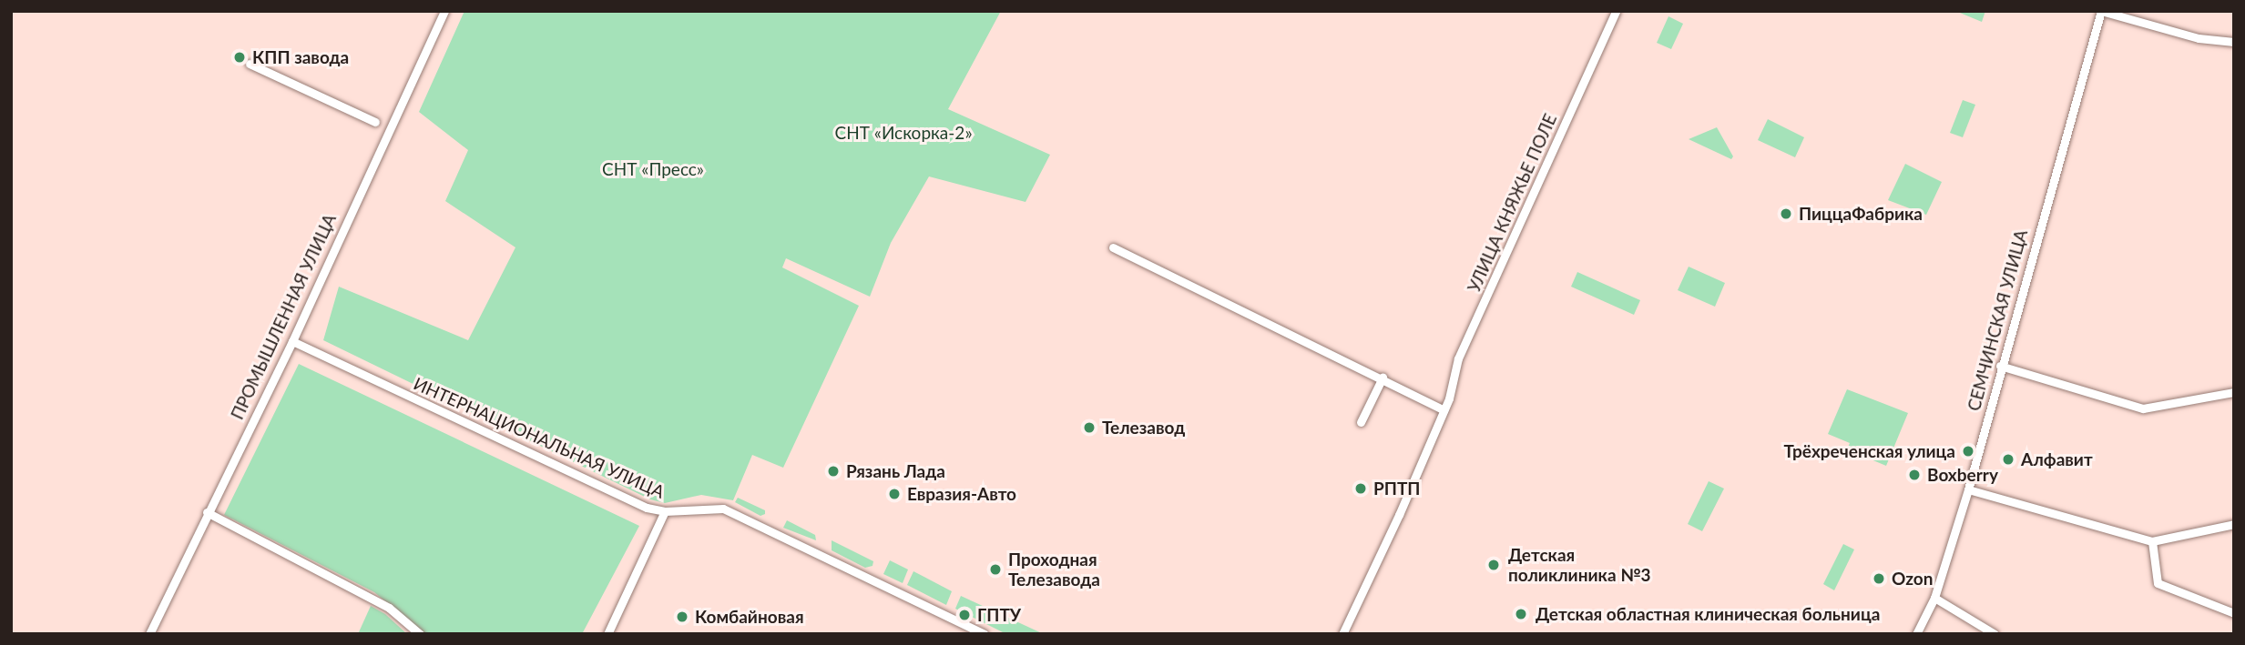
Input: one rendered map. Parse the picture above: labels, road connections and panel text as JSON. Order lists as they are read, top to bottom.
{
  "streets": {
    "street": [
      "УЛИЦА КНЯЖЬЕ ПОЛЕ",
      "ПРОМЫШЛЕННАЯ УЛИЦА",
      "СЕМЧИНСКАЯ УЛИЦА",
      "ИНТЕРНАЦИОНАЛЬНАЯ УЛИЦА"
    ]
  },
  "crossings": [
    ["ПРОМЫШЛЕННАЯ УЛИЦА", "ИНТЕРНАЦИОНАЛЬНАЯ УЛИЦА"]
  ],
  "parks": ["СНТ «Искорка-2»", "СНТ «Пресс»"],
  "places": [
    "КПП завода",
    "ПиццаФабрика",
    "Телезавод",
    "Трёхреченская улица",
    "Алфавит",
    "Рязань Лада",
    "Boxberry",
    "РПТП",
    "Евразия-Авто",
    "Детская поликлиника №3",
    "Проходная Телезавода",
    "Ozon",
    "Детская областная клиническая больница",
    "ГПТУ",
    "Комбайновая"
  ]
}
